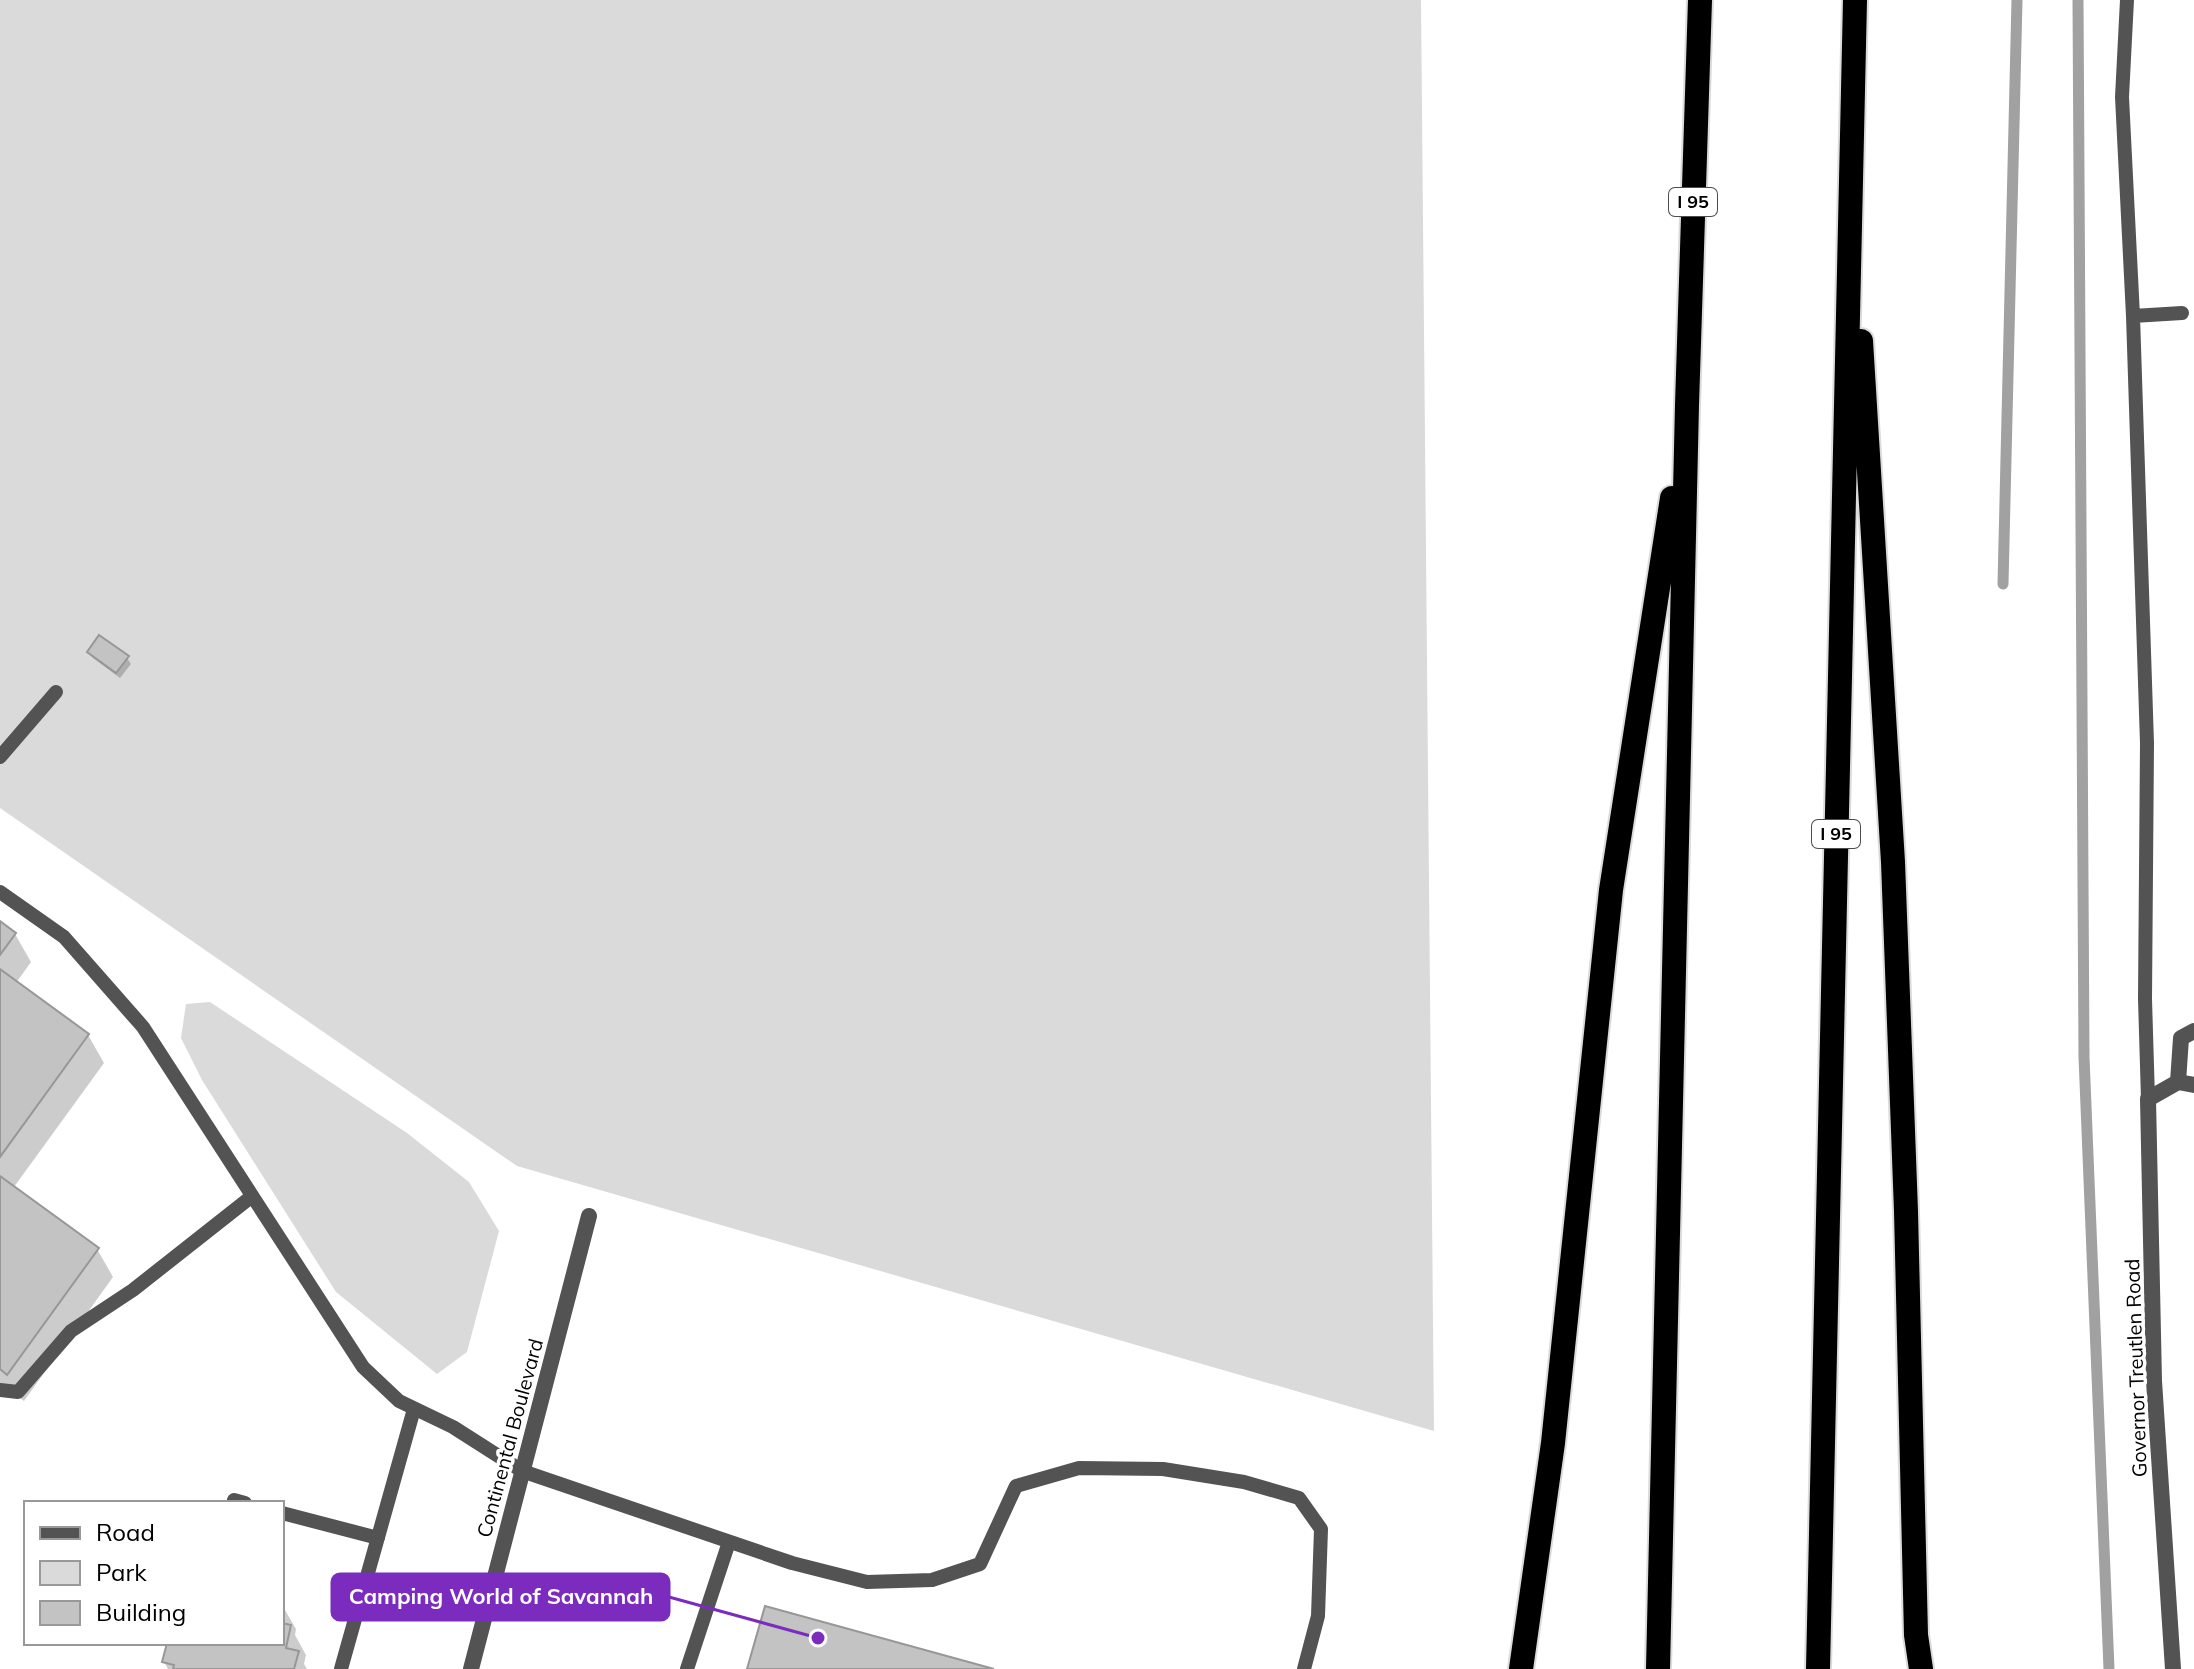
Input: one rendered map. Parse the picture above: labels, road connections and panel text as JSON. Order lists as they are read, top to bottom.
{
  "streets": {
    "highway": ["I 95"],
    "street": ["Governor Treutlen Road", "Continental Boulevard"]
  },
  "places": ["Camping World of Savannah"],
  "legend": ["Road", "Park", "Building"]
}
